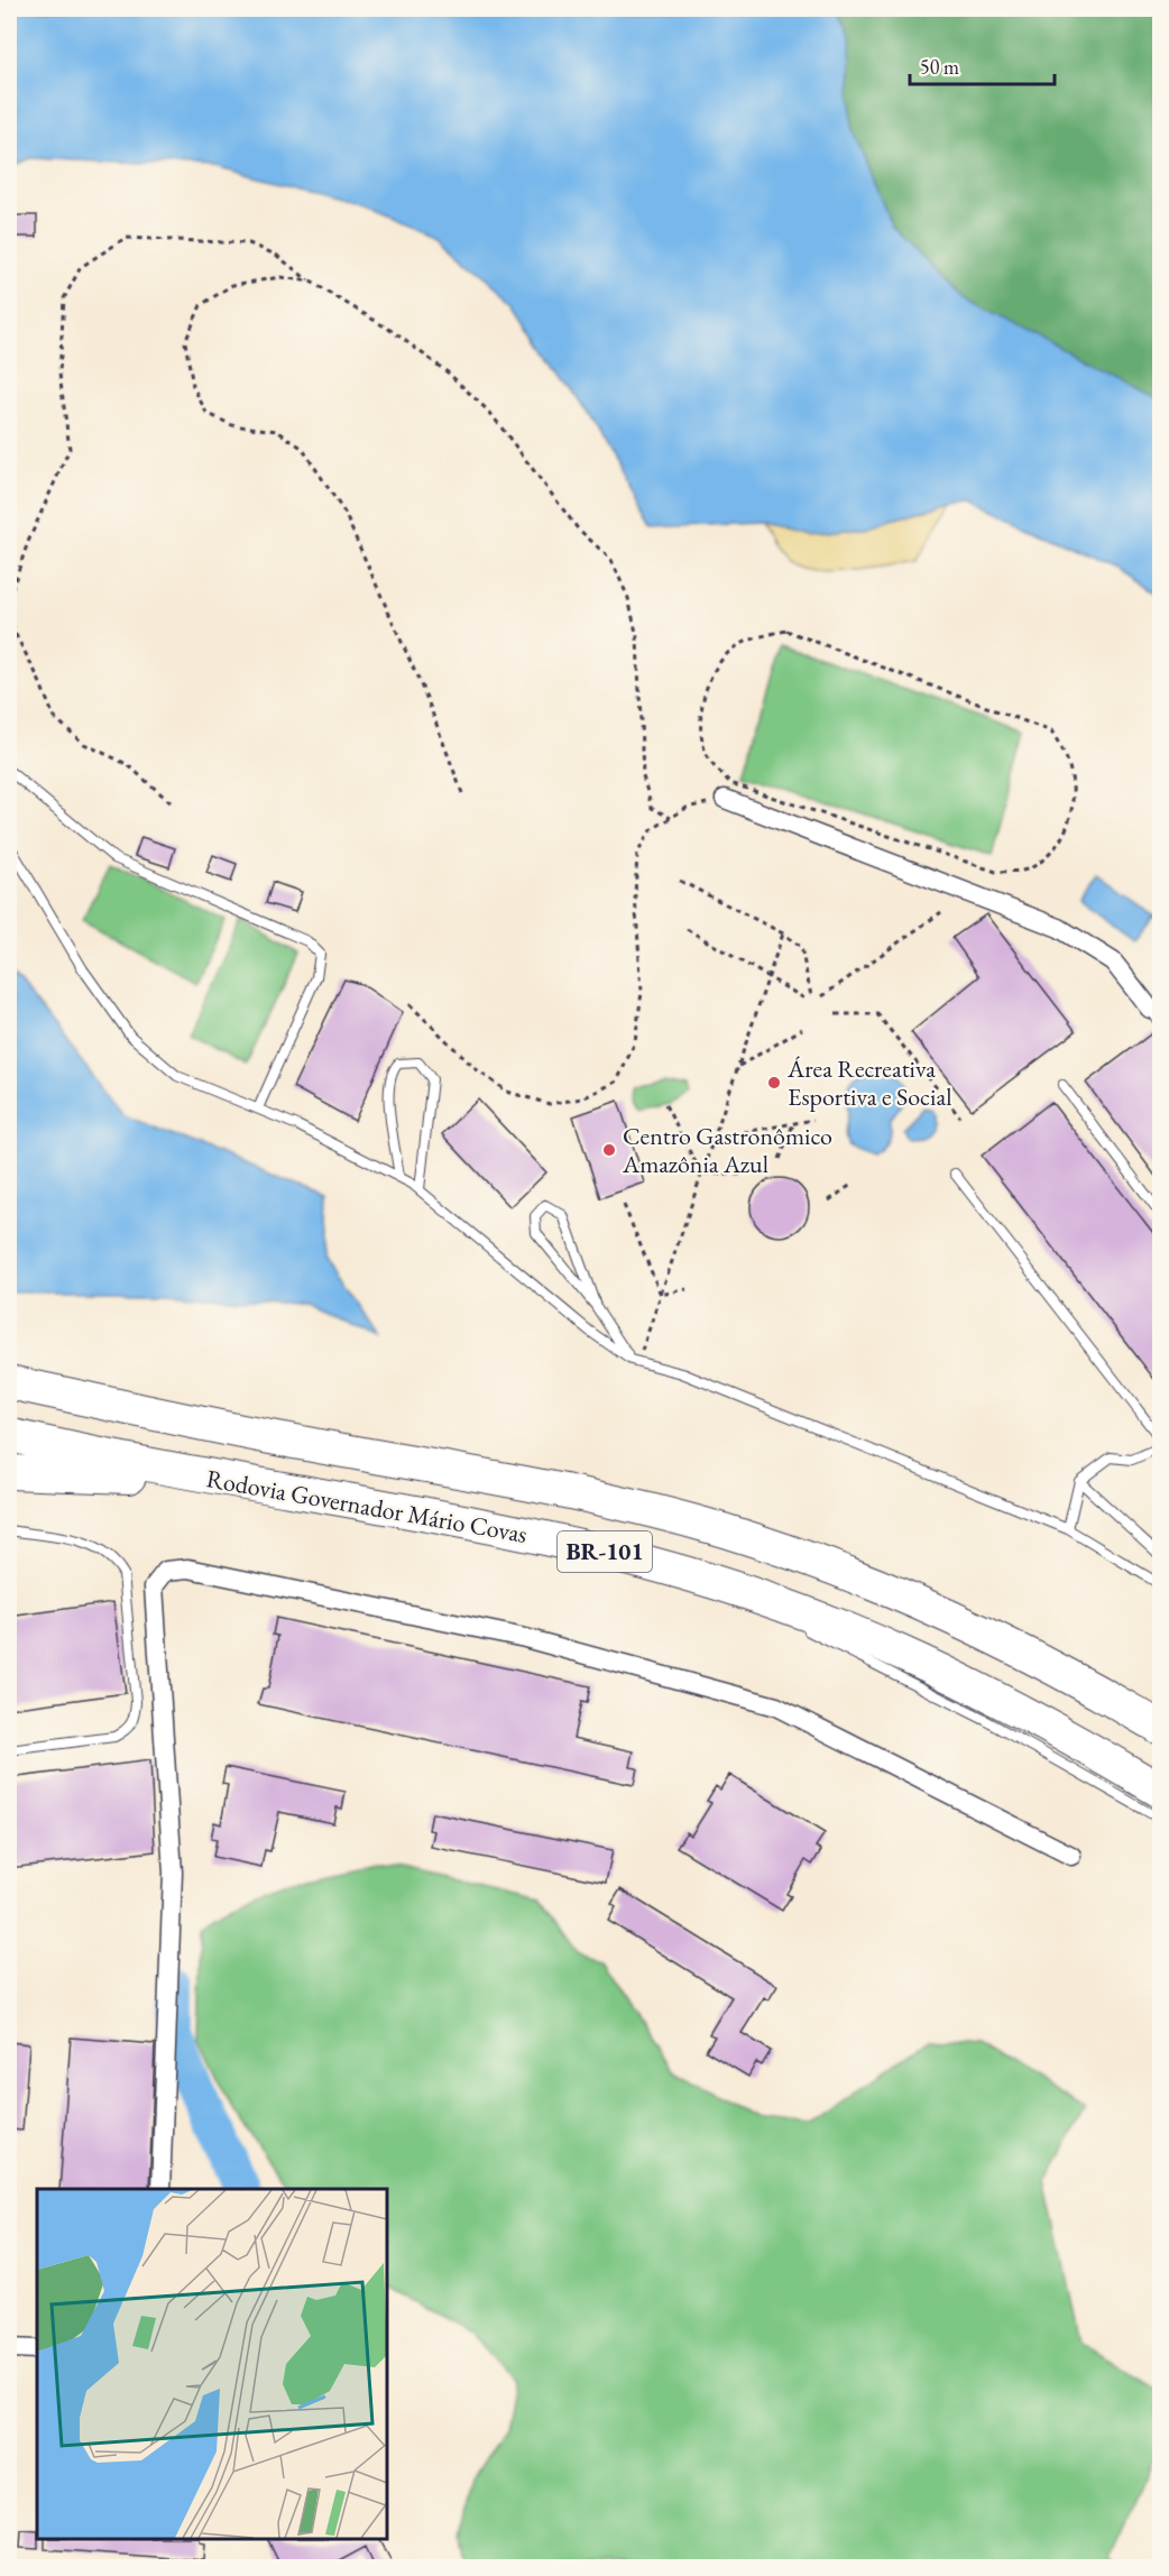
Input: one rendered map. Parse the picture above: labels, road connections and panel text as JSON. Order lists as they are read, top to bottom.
{
  "streets": {
    "highway": ["Rodovia Governador Mário Covas", "BR-101"]
  },
  "places": ["Área Recreativa Esportiva e Social", "Centro Gastronômico Amazônia Azul"],
  "scale_bar": "50 m"
}
